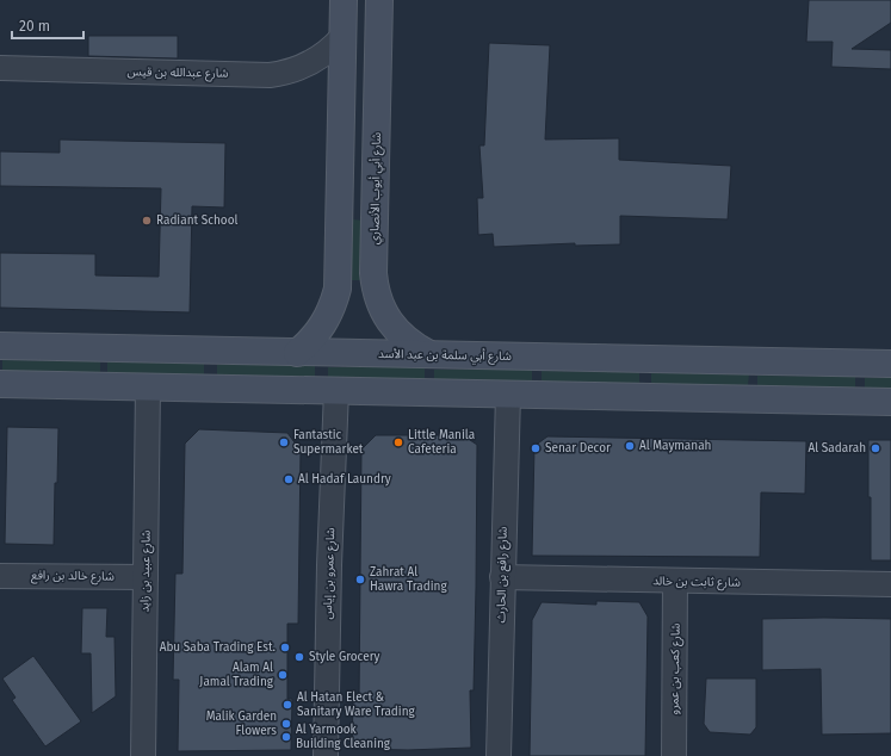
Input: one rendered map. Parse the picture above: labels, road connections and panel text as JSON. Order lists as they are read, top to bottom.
{
  "streets": {
    "street": [
      "شارع عبدالله بن قيس",
      "شارع أبي أيوب الأنصاري",
      "شارع أبي سلمة بن عبد الأسد",
      "شارع عبيد بن زايد",
      "شارع عمرو بن إياس",
      "شارع رافع بن الحارث",
      "شارع خالد بن رافع",
      "شارع ثابت بن خالد",
      "شارع كعب بن عمرو"
    ]
  },
  "crossings": [
    ["شارع أبي أيوب الأنصاري", "شارع أبي سلمة بن عبد الأسد"],
    ["شارع عبيد بن زايد", "شارع خالد بن رافع"],
    ["شارع رافع بن الحارث", "شارع ثابت بن خالد"],
    ["شارع ثابت بن خالد", "شارع كعب بن عمرو"]
  ],
  "places": [
    "Radiant School",
    "Fantastic Supermarket",
    "Little Manila Cafeteria",
    "Al Maymanah",
    "Senar Decor",
    "Al Sadarah",
    "Al Hadaf Laundry",
    "Zahrat Al Hawra Trading",
    "Abu Saba Trading Est.",
    "Style Grocery",
    "Alam Al Jamal Trading",
    "Al Hatan Elect & Sanitary Ware Trading",
    "Malik Garden Flowers",
    "Al Yarmook Building Cleaning"
  ],
  "scale_bar": "20 m"
}
